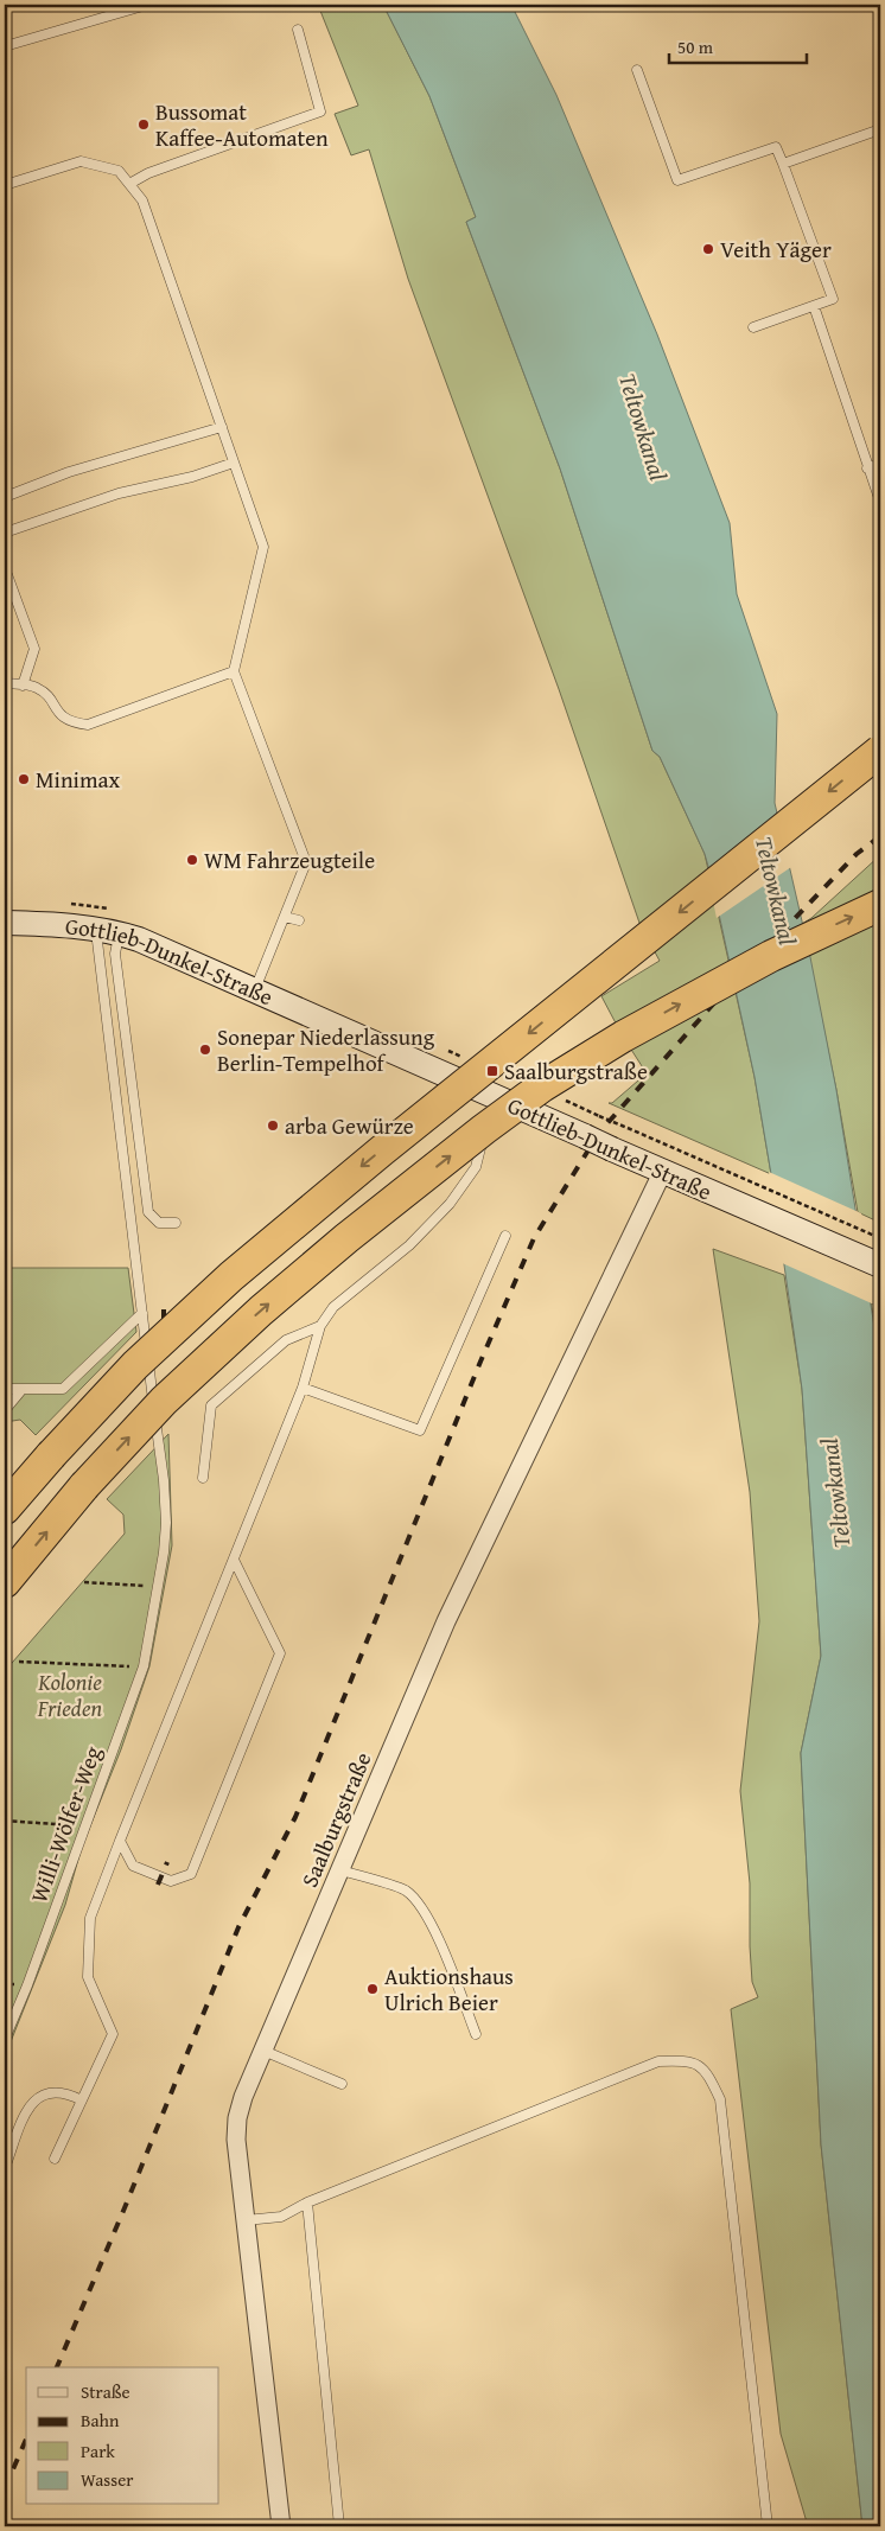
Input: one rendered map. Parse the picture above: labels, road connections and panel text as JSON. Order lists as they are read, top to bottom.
{
  "streets": {
    "street": ["Gottlieb-Dunkel-Straße", "Saalburgstraße"],
    "lane": ["Willi-Wölfer-Weg"]
  },
  "crossings": [
    ["Gottlieb-Dunkel-Straße", "Saalburgstraße"],
    ["Gottlieb-Dunkel-Straße", "Willi-Wölfer-Weg"]
  ],
  "water": ["Teltowkanal"],
  "parks": ["Kolonie Frieden"],
  "places": {
    "other": [
      "Bussomat Kaffee-Automaten",
      "Veith Yäger",
      "Minimax",
      "WM Fahrzeugteile",
      "Sonepar Niederlassung Berlin-Tempelhof",
      "arba Gewürze",
      "Auktionshaus Ulrich Beier"
    ],
    "transit": ["Saalburgstraße"]
  },
  "legend": [
    "Straße",
    "Bahn",
    "Park",
    "Wasser"
  ],
  "scale_bar": "50 m"
}
